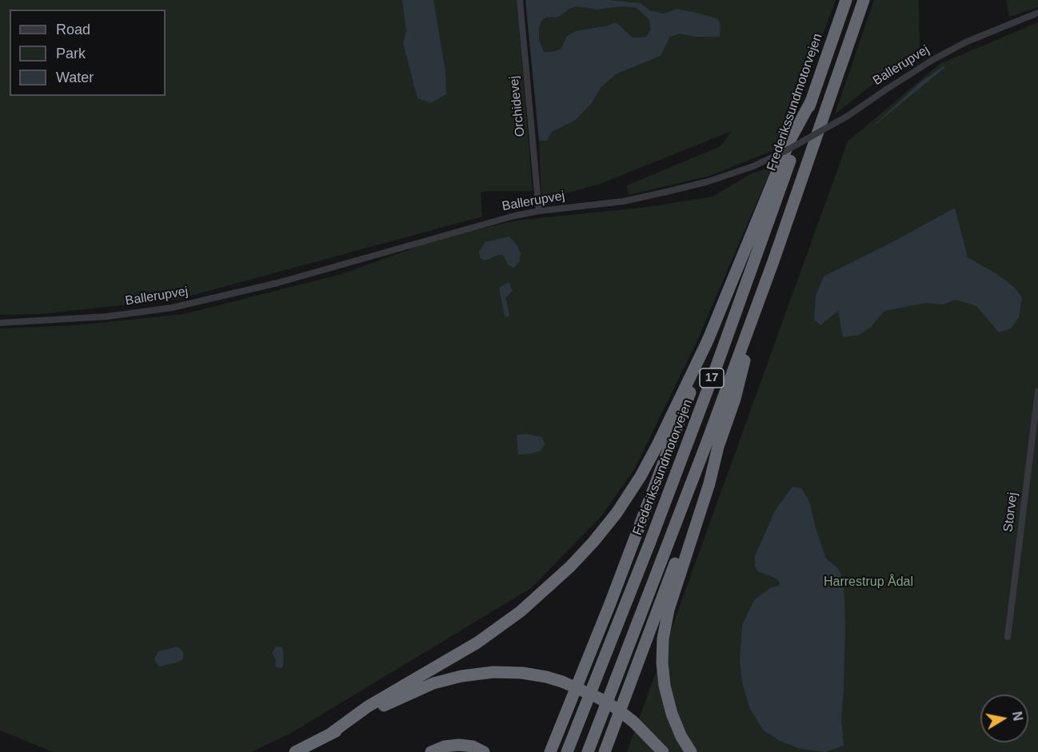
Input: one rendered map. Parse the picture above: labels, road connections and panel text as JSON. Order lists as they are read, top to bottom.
{
  "streets": {
    "highway": ["Frederikssundmotorvejen", "17"],
    "street": ["Ballerupvej", "Orchidevej", "Storvej"]
  },
  "crossings": [
    ["Ballerupvej", "Orchidevej"]
  ],
  "parks": ["Harrestrup Ådal"],
  "legend": ["Road", "Park", "Water"],
  "north": "right"
}
